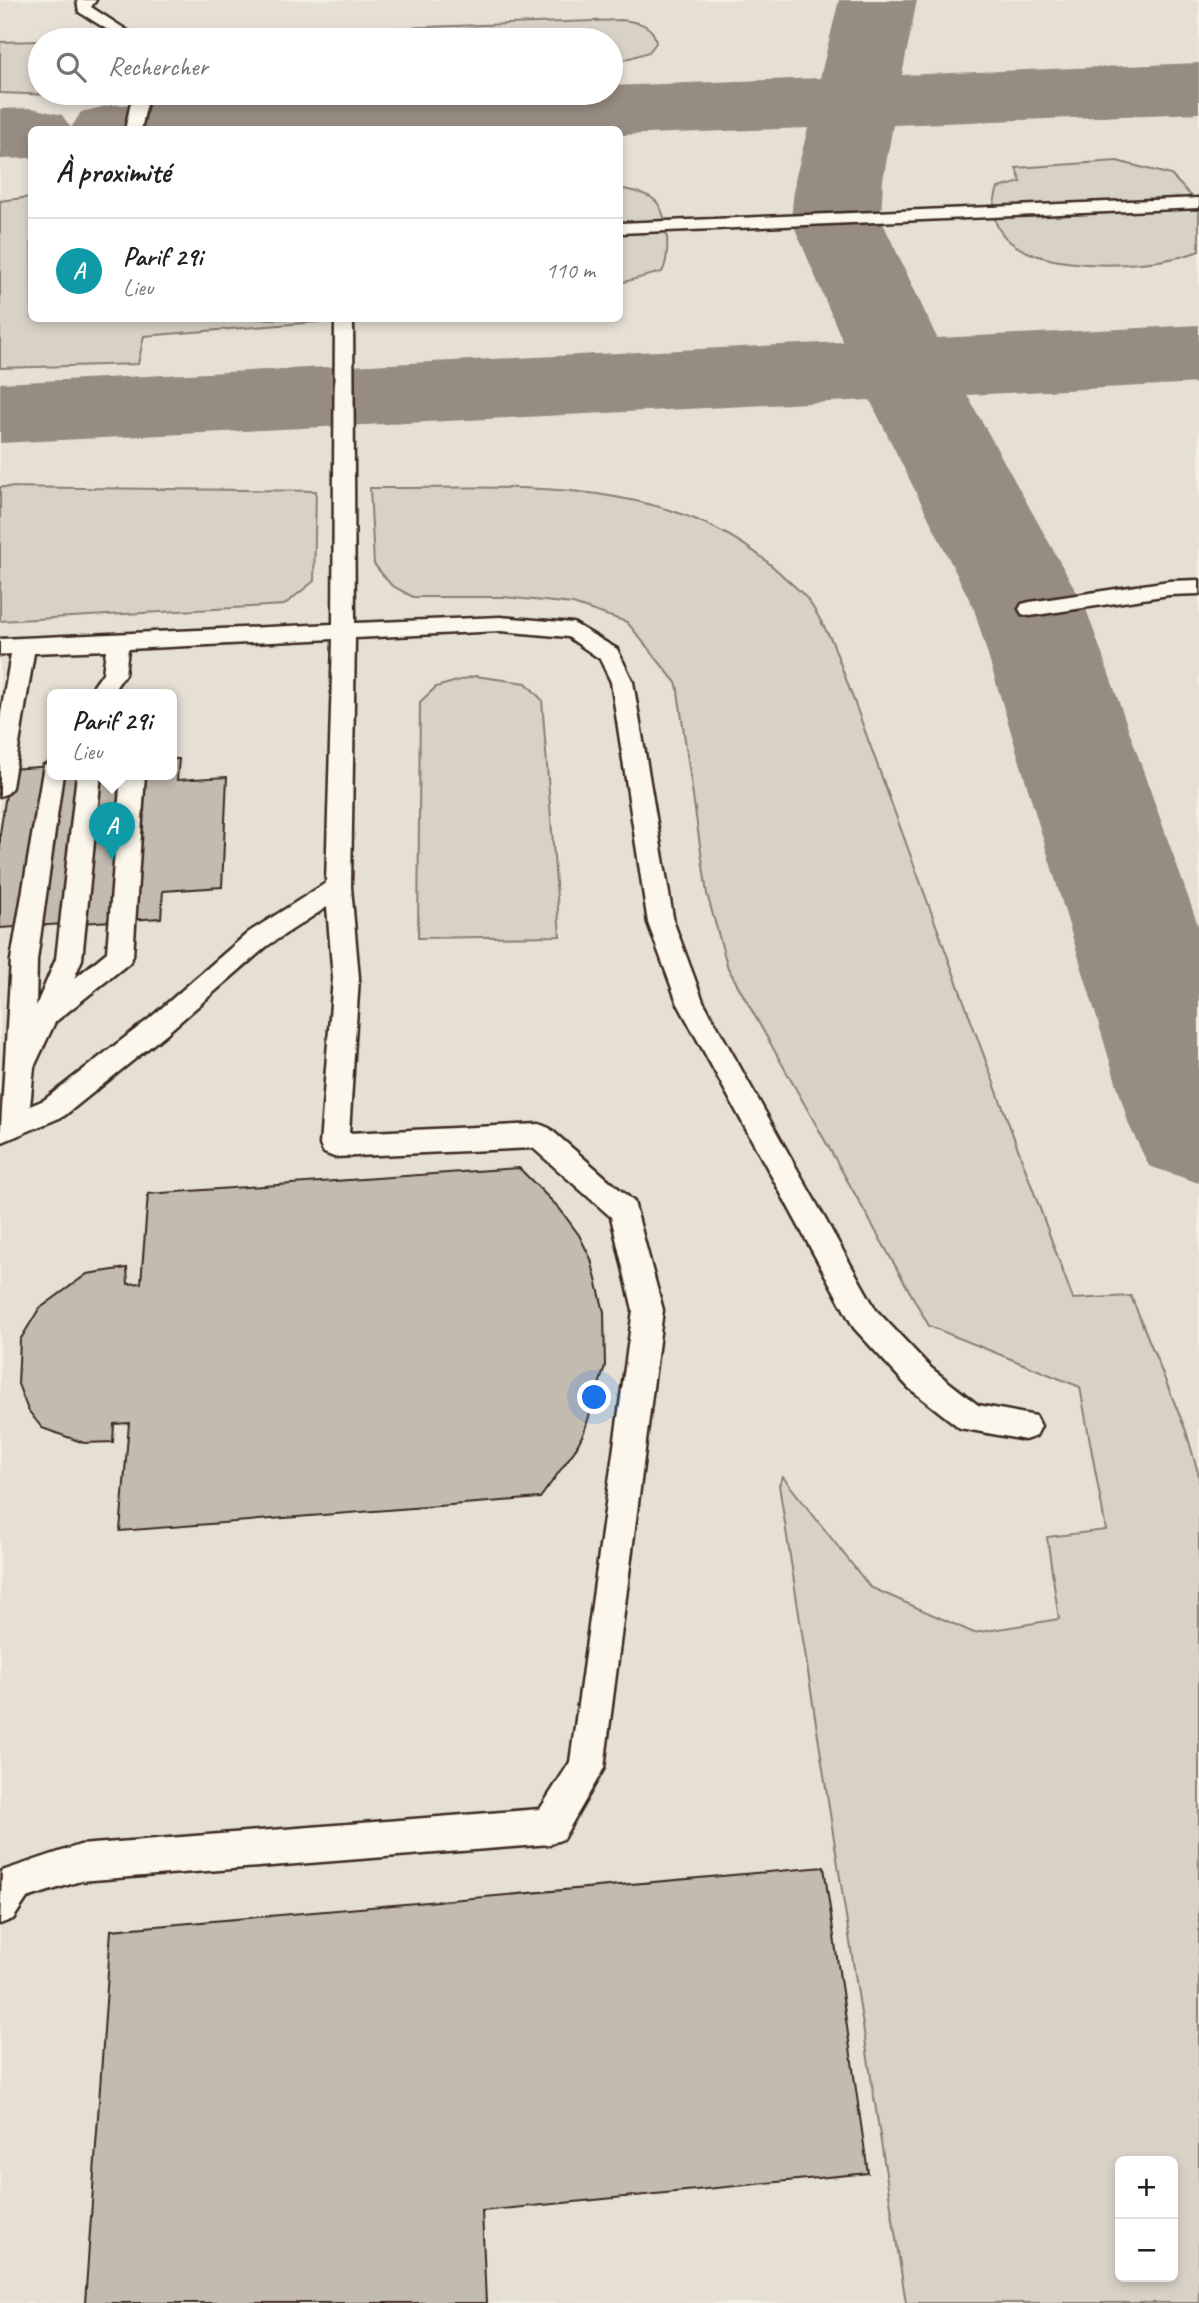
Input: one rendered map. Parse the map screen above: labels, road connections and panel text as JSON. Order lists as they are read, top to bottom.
{
  "page": {
    "search": "Rechercher",
    "heading": "À proximité",
    "list": [
      {
        "mark": "A",
        "name": "Parif 29i",
        "note": "Lieu",
        "value": "110 m"
      }
    ],
    "popup": ["Parif 29i", "Lieu"],
    "pins": "A",
    "map_buttons": ["+", "−"]
  }
}
